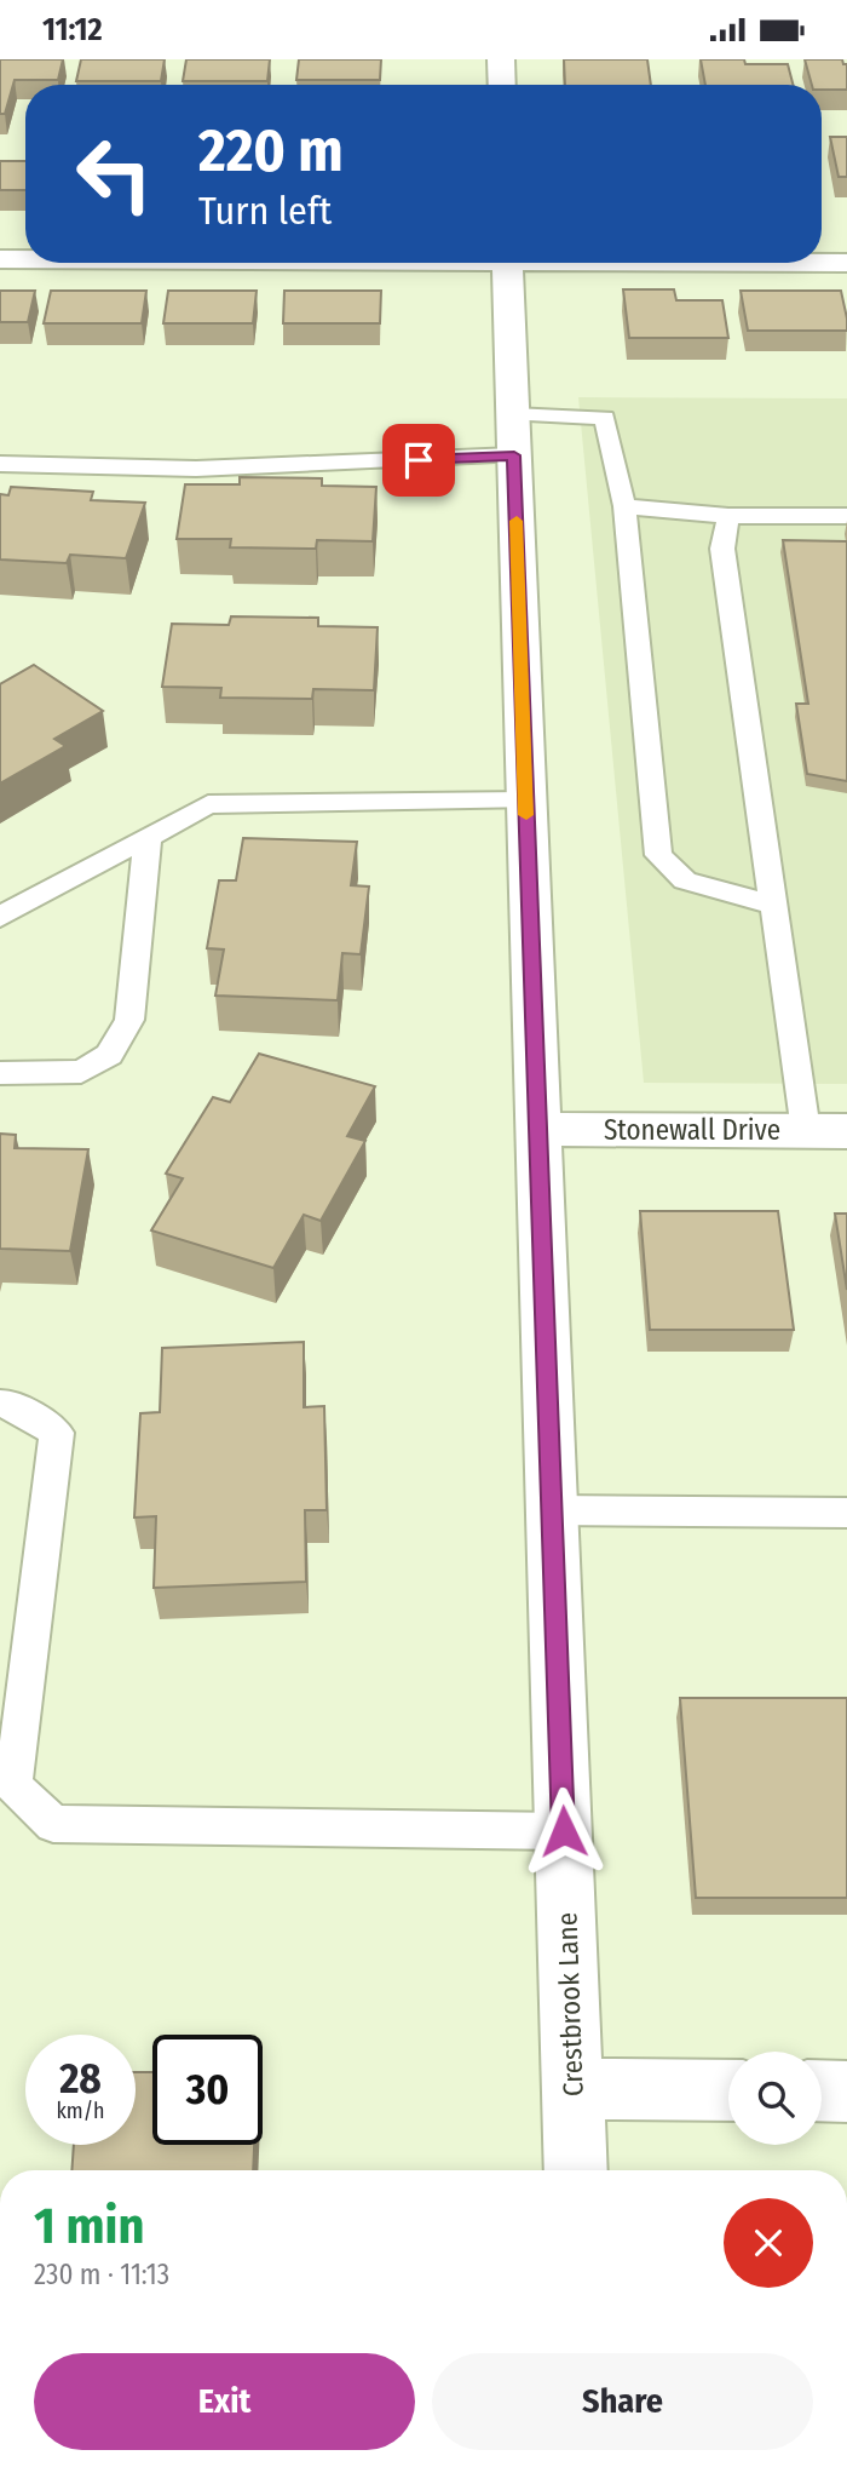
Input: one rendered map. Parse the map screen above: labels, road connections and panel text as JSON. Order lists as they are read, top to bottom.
{
  "streets": {
    "street": ["Stonewall Drive", "Crestbrook Lane"]
  },
  "crossings": [
    ["Stonewall Drive", "Crestbrook Lane"]
  ],
  "page": {
    "status": "11:12",
    "turn": ["220 m", "Turn left"],
    "speed": "28 km/h",
    "limit": "30",
    "heading": ["1 min", "230 m · 11:13"],
    "buttons": ["Exit", "Share"]
  }
}
